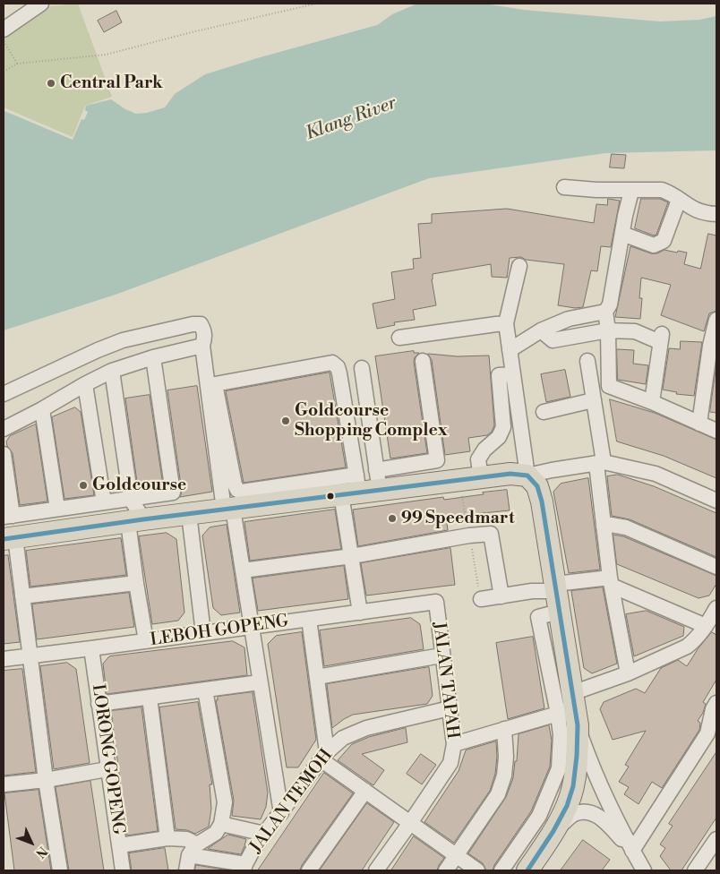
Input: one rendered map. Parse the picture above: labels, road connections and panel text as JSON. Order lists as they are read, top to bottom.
{
  "streets": {
    "street": [
      "LEBOH GOPENG",
      "JALAN TAPAH",
      "LORONG GOPENG",
      "JALAN TEMOH"
    ]
  },
  "crossings": [
    ["LEBOH GOPENG", "JALAN TAPAH"],
    ["LEBOH GOPENG", "LORONG GOPENG"],
    ["JALAN TAPAH", "JALAN TEMOH"]
  ],
  "water": ["Klang River"],
  "places": [
    "Central Park",
    "Goldcourse Shopping Complex",
    "Goldcourse",
    "99 Speedmart"
  ],
  "north": "bottom right"
}
